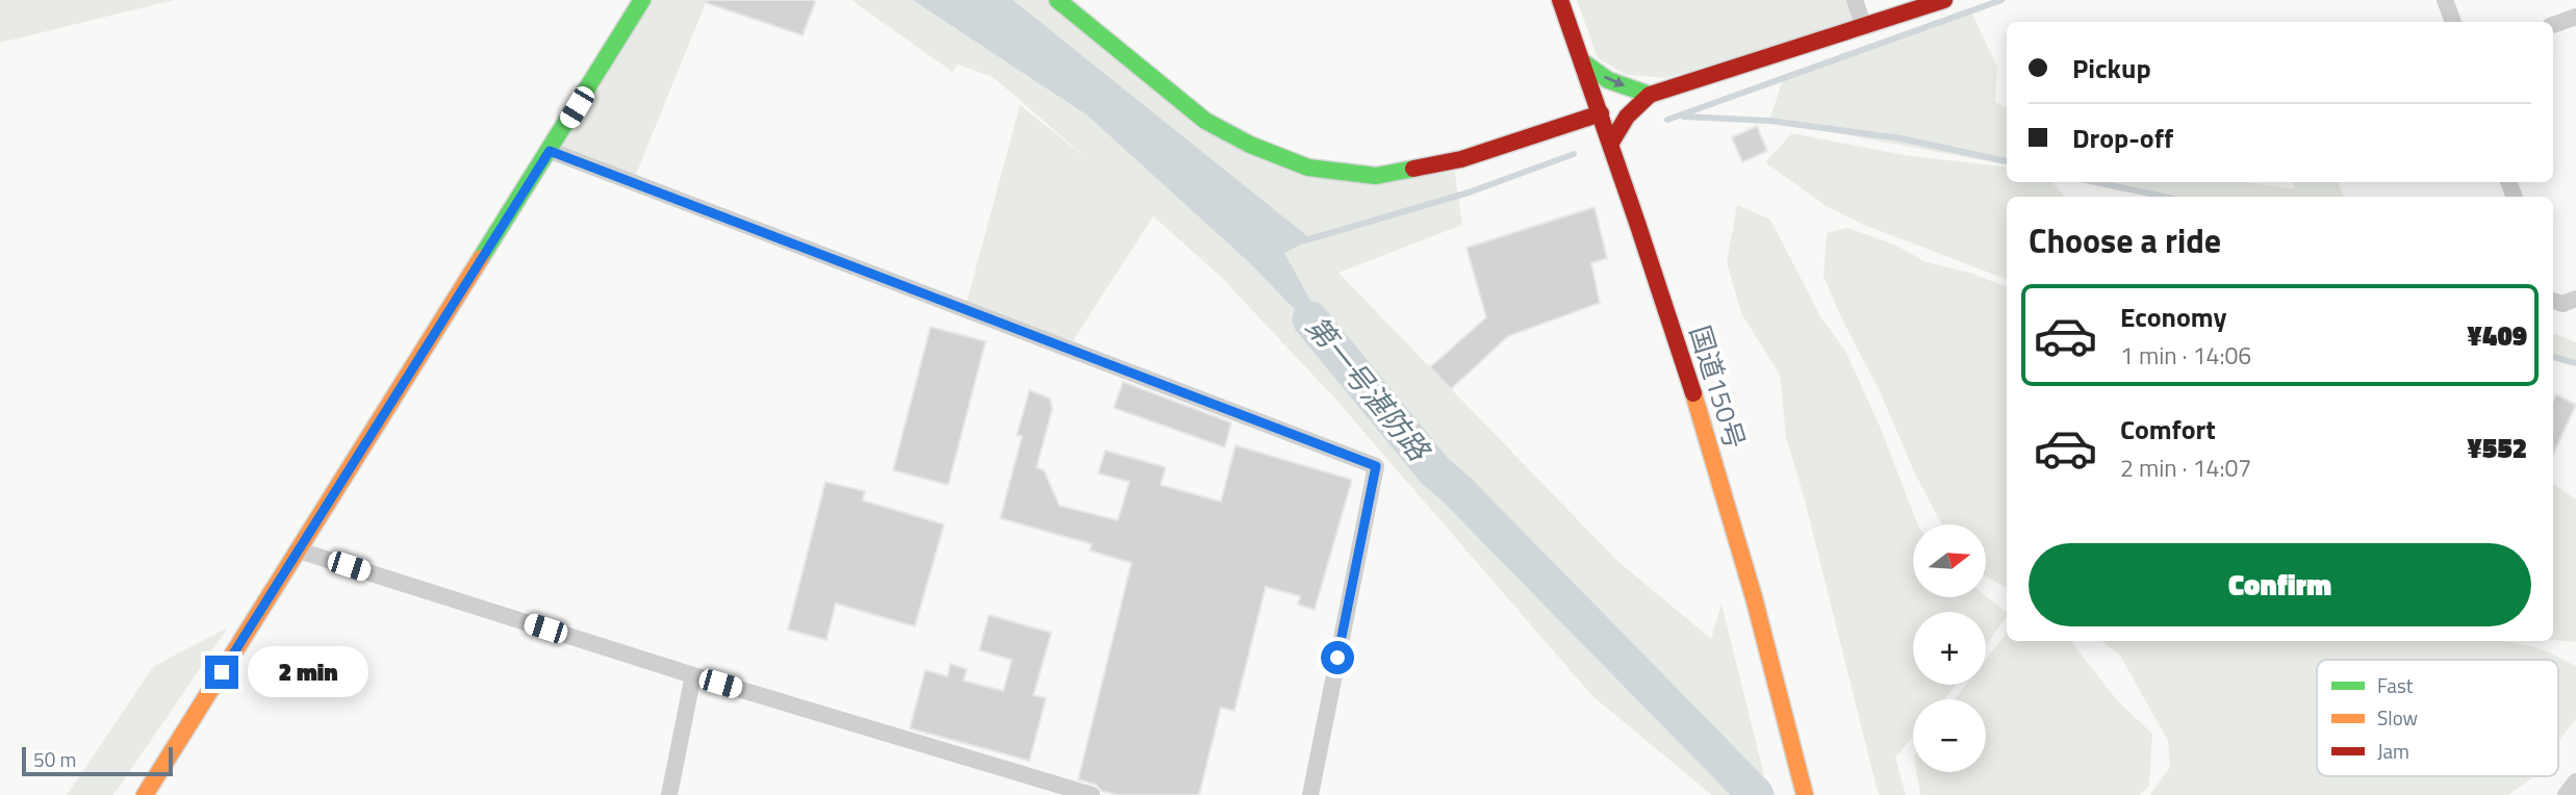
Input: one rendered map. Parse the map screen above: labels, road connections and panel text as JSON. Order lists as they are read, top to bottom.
{
  "streets": {
    "main road": ["国道150号"]
  },
  "water": ["第一号湛防路"],
  "legend": ["Fast", "Slow", "Jam"],
  "scale_bar": "50 m",
  "north": "right",
  "page": {
    "banner": ["Pickup", "Drop-off"],
    "heading": "Choose a ride",
    "list": [
      {
        "name": "Economy",
        "note": "1 min · 14:06",
        "value": "¥409"
      },
      {
        "name": "Comfort",
        "note": "2 min · 14:07",
        "value": "¥552"
      }
    ],
    "map_buttons": ["+", "−"],
    "buttons": "Confirm",
    "bubble": "2 min",
    "scale": "50 m"
  }
}
